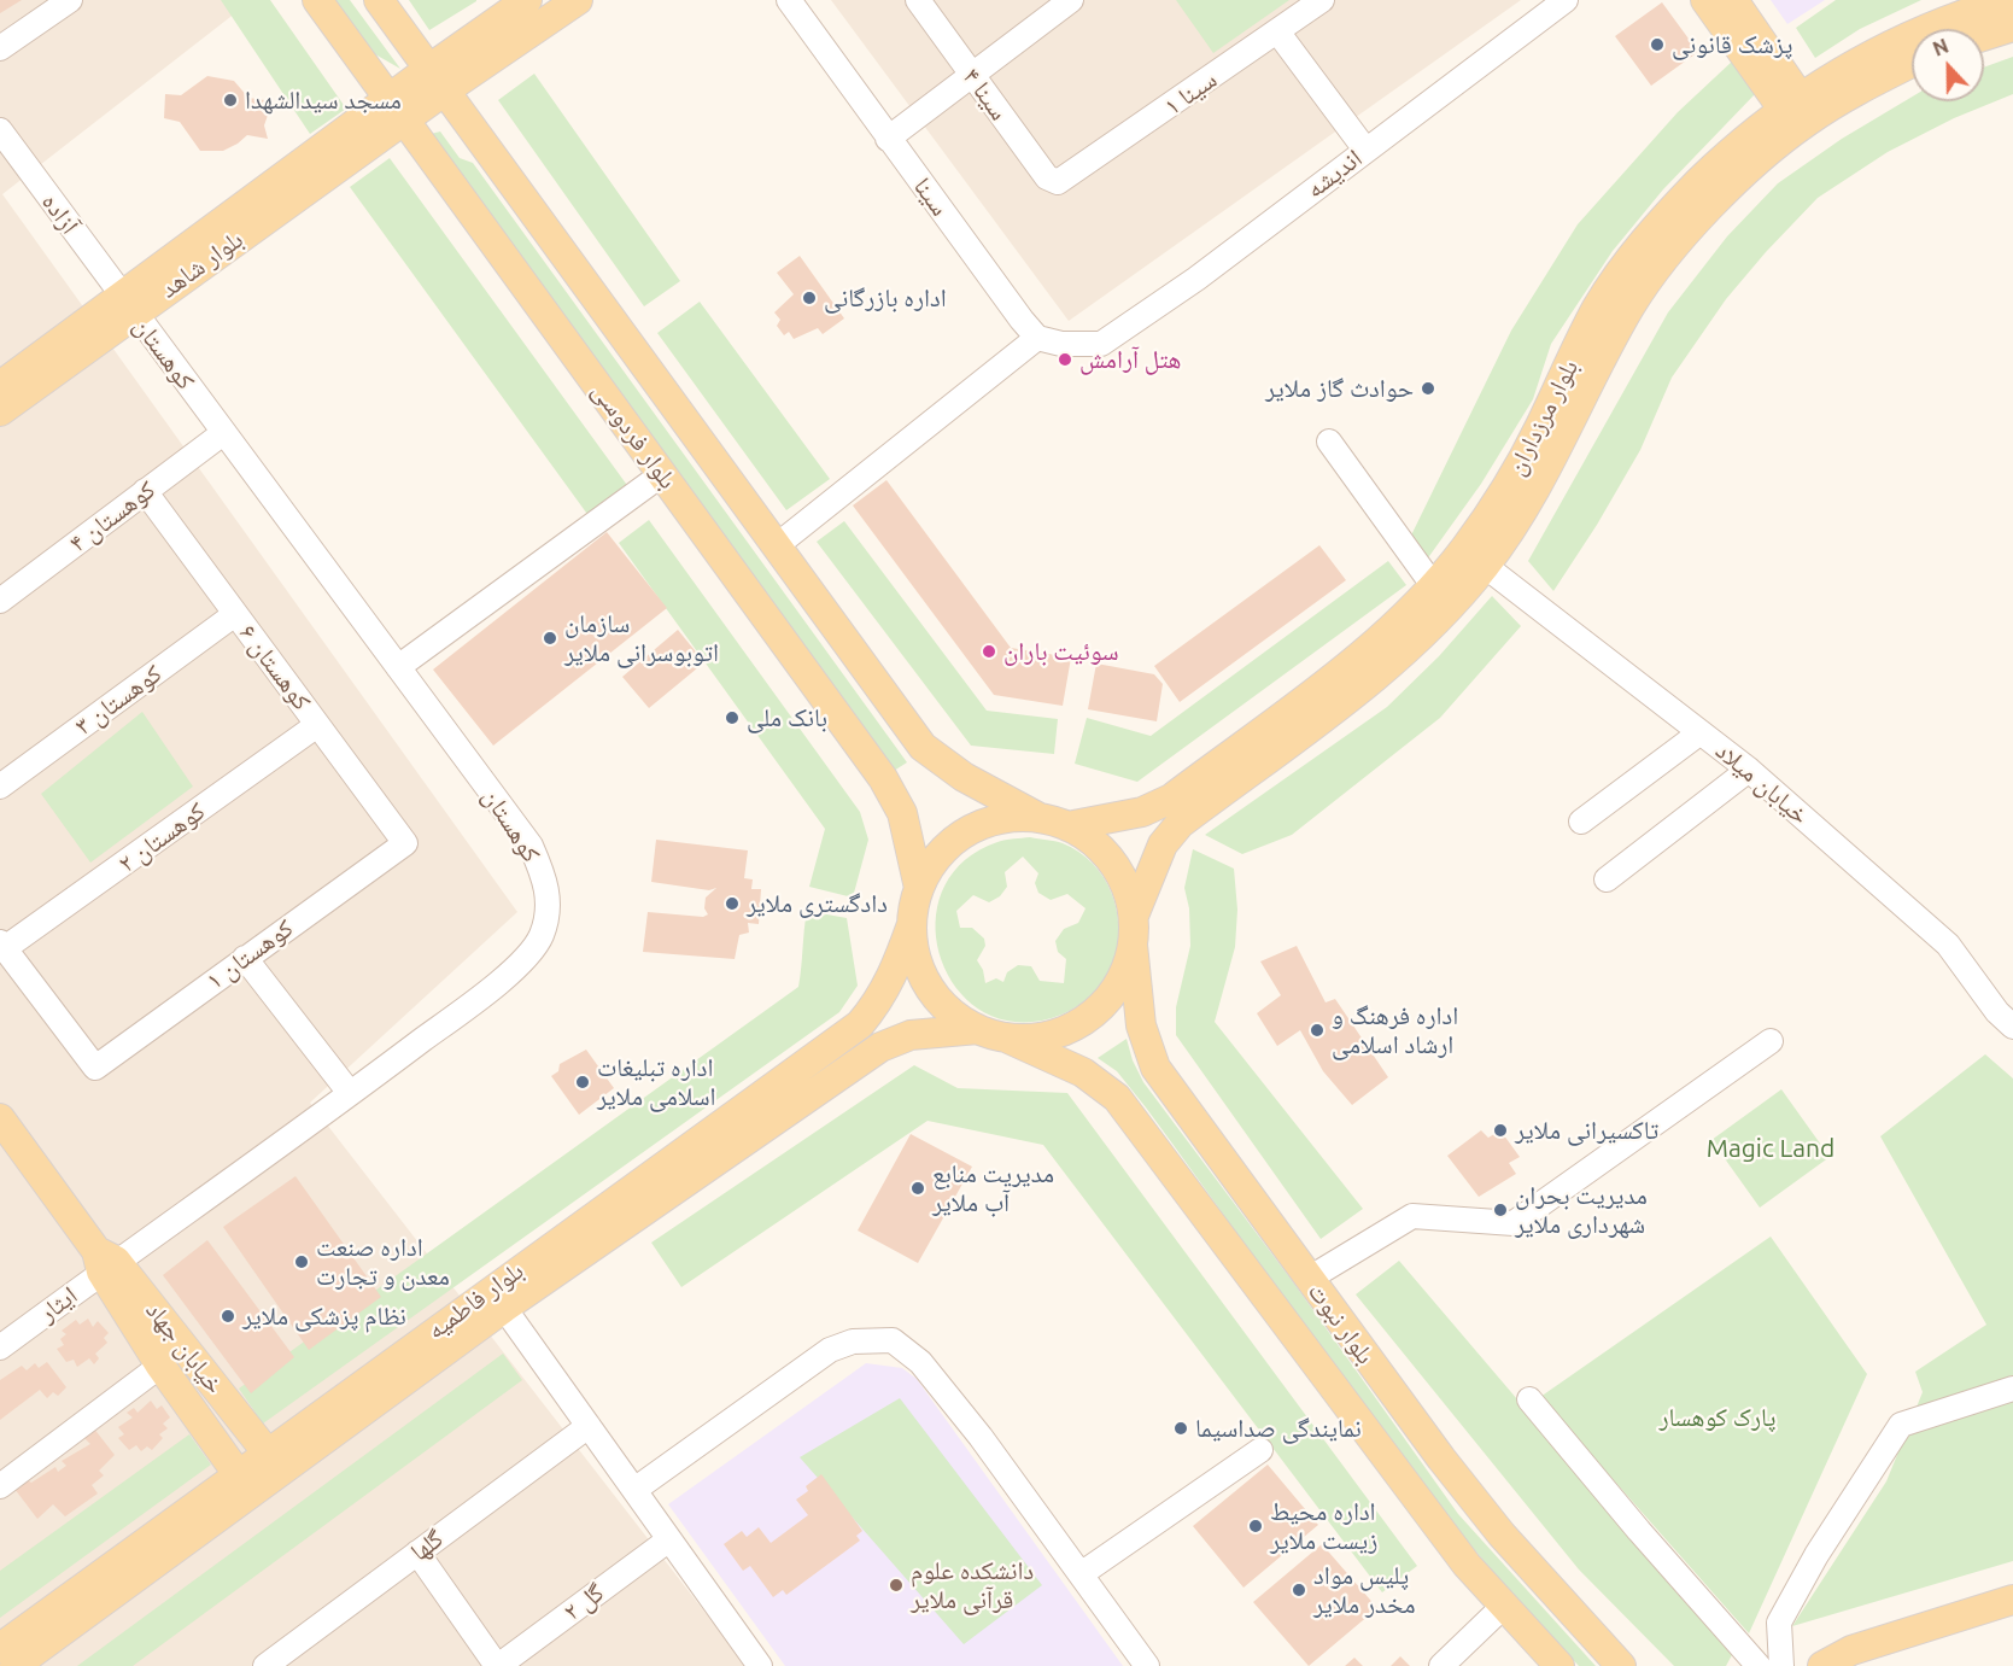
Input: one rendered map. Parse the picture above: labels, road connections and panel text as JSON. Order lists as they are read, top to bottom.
{
  "streets": {
    "main road": [
      "بلوار شاهد",
      "بلوار مرزداران",
      "بلوار فردوسی",
      "بلوار فاطمیه",
      "بلوار نبوت",
      "خیابان جهاد"
    ],
    "street": [
      "سینا ۱",
      "سینا ۴",
      "اندیشه",
      "سینا",
      "آزاده",
      "کوهستان",
      "کوهستان ۴",
      "کوهستان ۶",
      "کوهستان ۳",
      "خیابان میلاد",
      "کوهستان ۲",
      "کوهستان ۱",
      "ایثار",
      "گلها",
      "گل ۲"
    ]
  },
  "crossings": [
    ["سینا ۱", "سینا ۴"],
    ["اندیشه", "سینا"],
    ["آزاده", "بلوار شاهد"],
    ["آزاده", "کوهستان"],
    ["بلوار شاهد", "کوهستان"],
    ["بلوار شاهد", "بلوار فردوسی"],
    ["کوهستان", "کوهستان ۴"],
    ["کوهستان", "ایثار"],
    ["کوهستان", "خیابان جهاد"],
    ["بلوار مرزداران", "بلوار فردوسی"],
    ["بلوار مرزداران", "خیابان میلاد"],
    ["بلوار مرزداران", "بلوار فاطمیه"],
    ["بلوار مرزداران", "بلوار نبوت"],
    ["بلوار فردوسی", "بلوار فاطمیه"],
    ["بلوار فردوسی", "بلوار نبوت"],
    ["کوهستان ۴", "کوهستان ۶"],
    ["کوهستان ۶", "کوهستان ۳"],
    ["کوهستان ۶", "کوهستان ۲"],
    ["کوهستان ۶", "کوهستان ۱"],
    ["کوهستان ۲", "کوهستان ۱"],
    ["بلوار فاطمیه", "بلوار نبوت"],
    ["بلوار فاطمیه", "خیابان جهاد"],
    ["ایثار", "خیابان جهاد"]
  ],
  "parks": ["Magic Land", "پارک کوهسار"],
  "places": [
    "پزشک قانونی",
    "مسجد سیدالشهدا",
    "اداره بازرگانی",
    "هتل آرامش",
    "حوادث گاز ملایر",
    "سازمان اتوبوسرانی ملایر",
    "سوئیت باران",
    "بانک ملی",
    "دادگستری ملایر",
    "اداره فرهنگ و ارشاد اسلامی",
    "اداره تبلیغات اسلامی ملایر",
    "تاکسیرانی ملایر",
    "مدیریت منابع آب ملایر",
    "مدیریت بحران شهرداری ملایر",
    "اداره صنعت معدن و تجارت",
    "نظام پزشکی ملایر",
    "نمایندگی صداسیما",
    "اداره محیط زیست ملایر",
    "دانشکده علوم قرآنی ملایر",
    "پلیس مواد مخدر ملایر"
  ],
  "north": "top"
}
